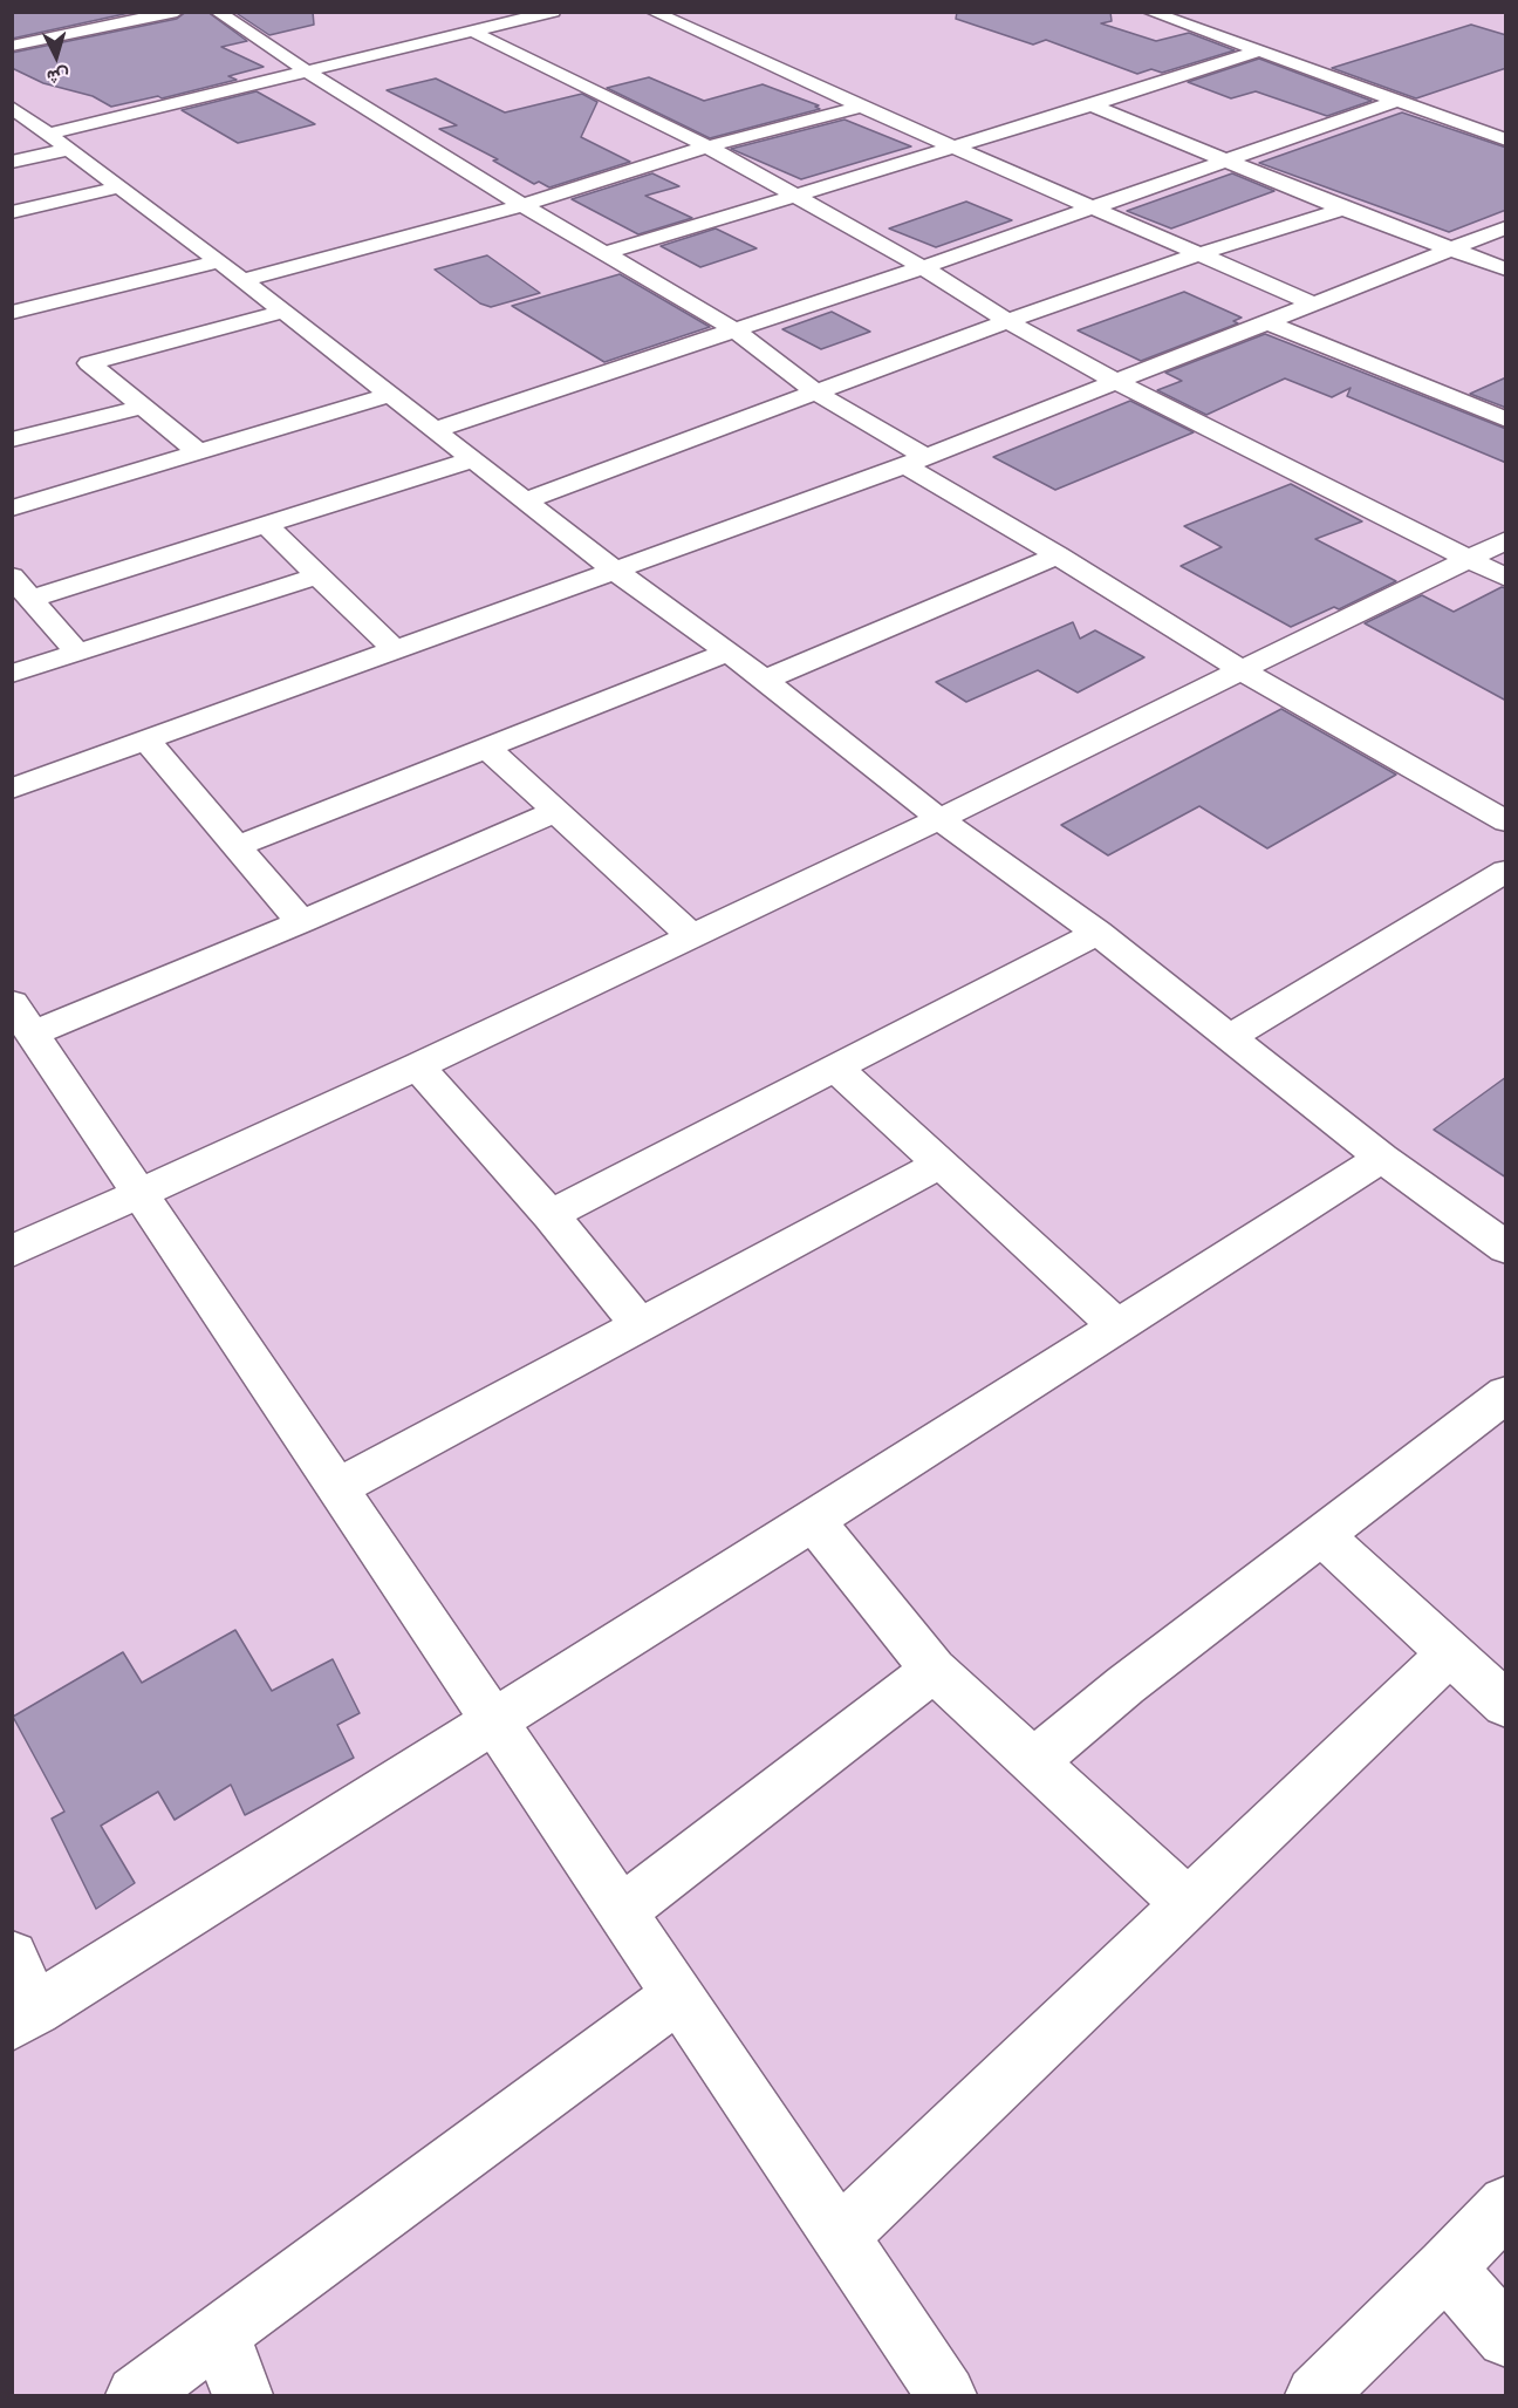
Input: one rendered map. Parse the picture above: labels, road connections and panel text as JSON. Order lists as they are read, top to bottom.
{
  "north": "bottom"
}
